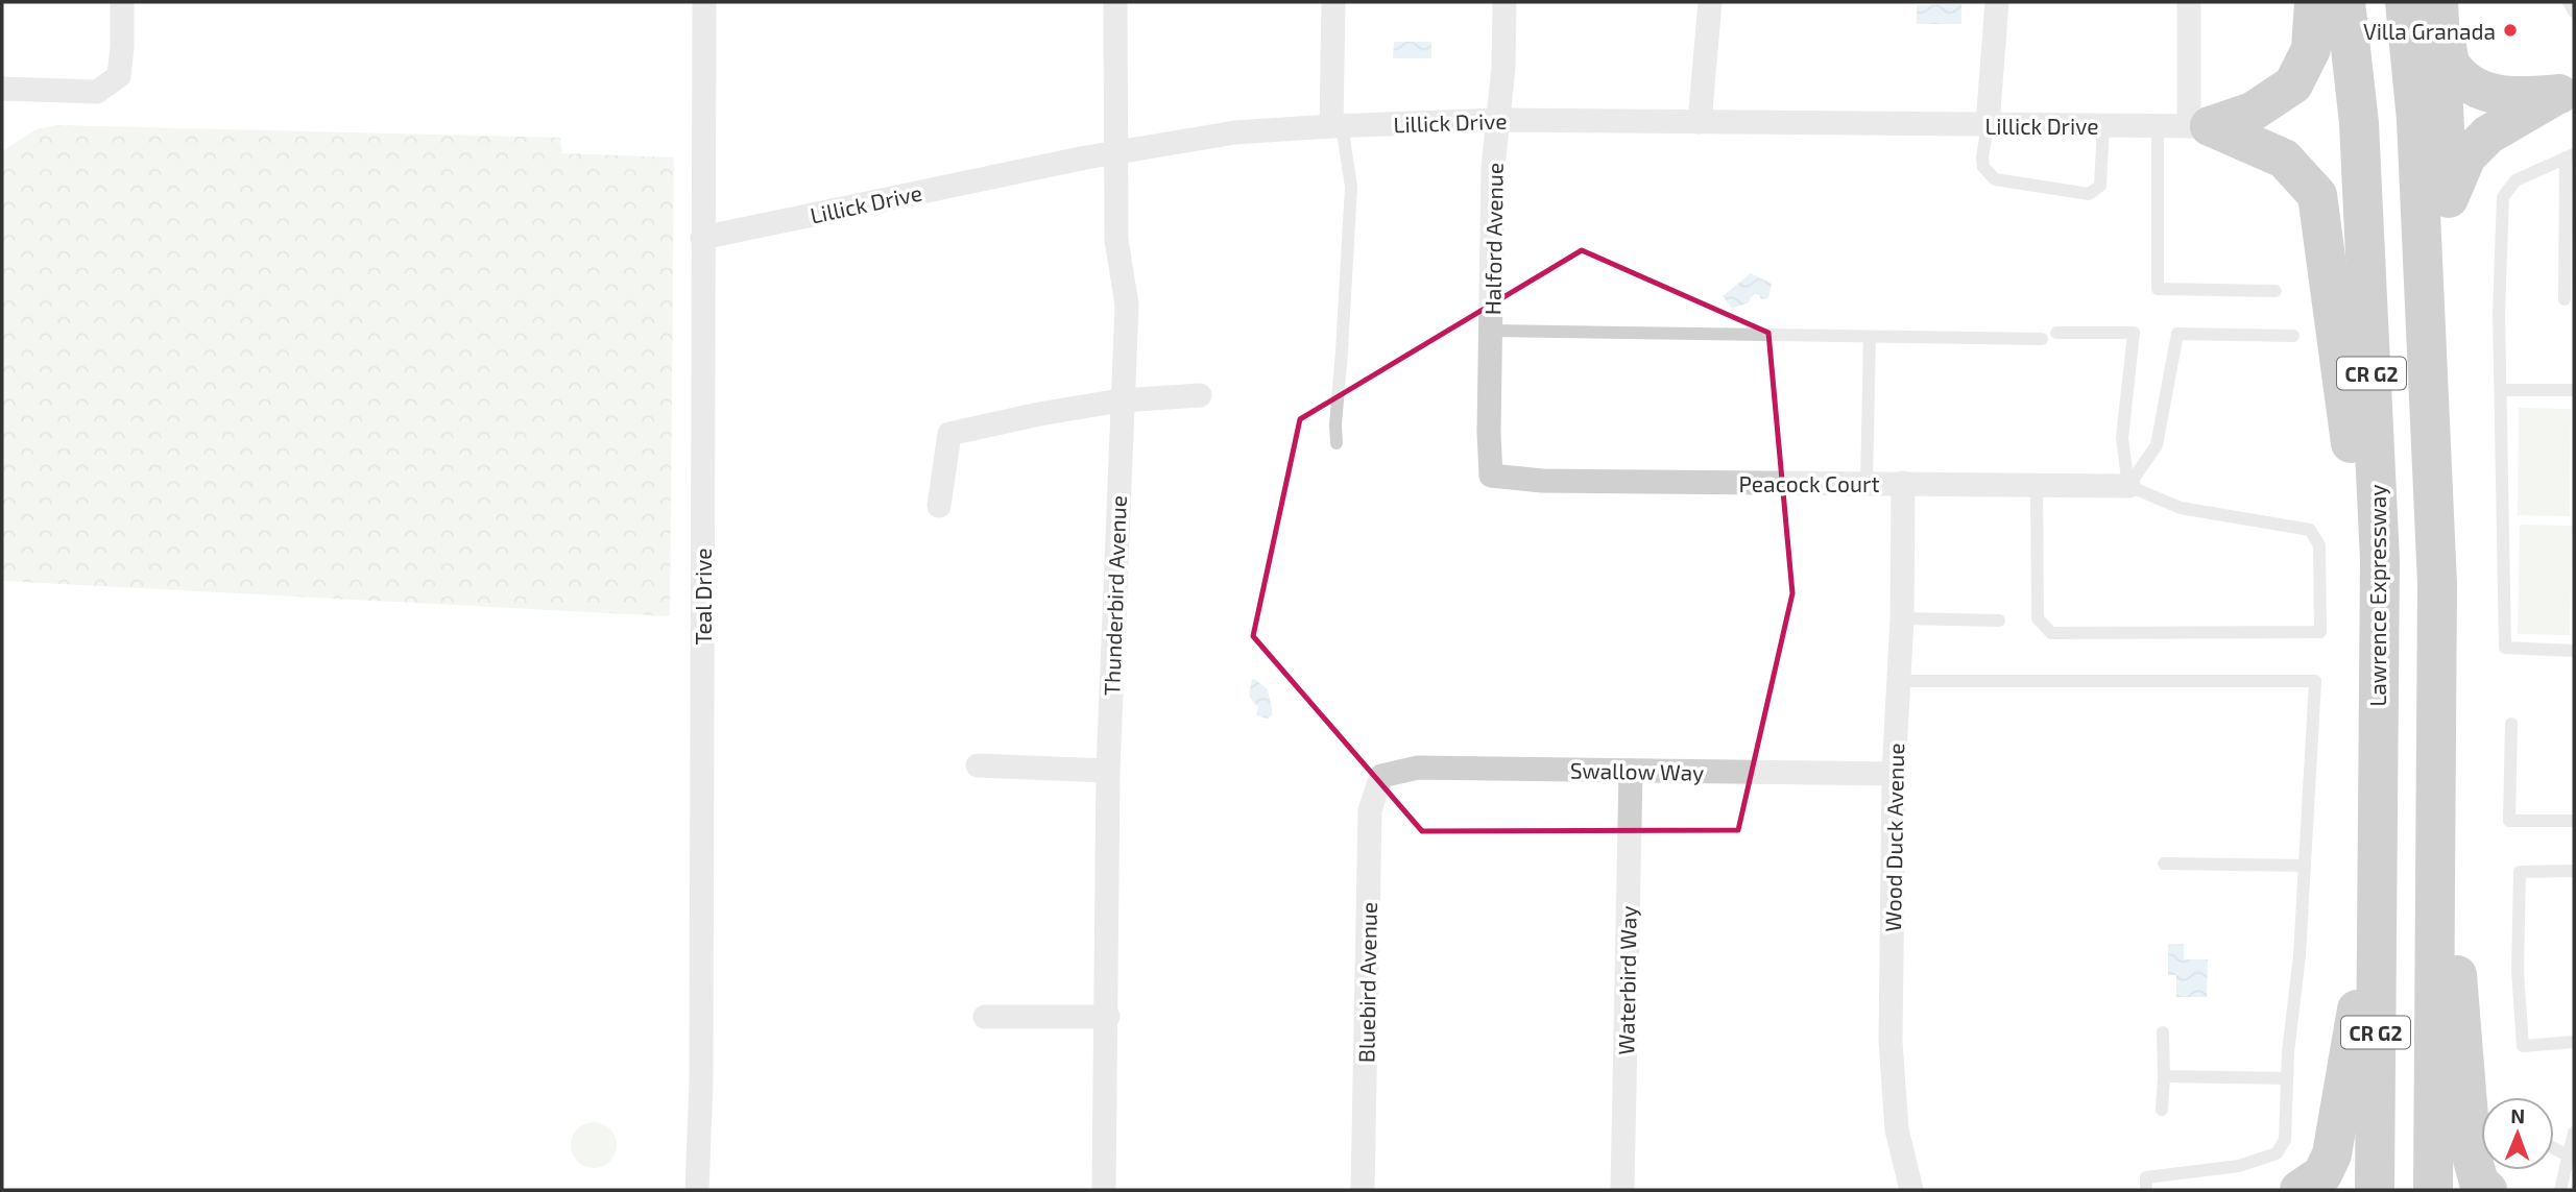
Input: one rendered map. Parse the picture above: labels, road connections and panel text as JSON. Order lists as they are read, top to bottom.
{
  "streets": {
    "highway": ["CR G2", "Lawrence Expressway"],
    "street": [
      "Lillick Drive",
      "Halford Avenue",
      "Peacock Court",
      "Thunderbird Avenue",
      "Teal Drive",
      "Swallow Way",
      "Wood Duck Avenue",
      "Waterbird Way",
      "Bluebird Avenue"
    ]
  },
  "crossings": [
    ["Lillick Drive", "Halford Avenue"],
    ["Lillick Drive", "Thunderbird Avenue"],
    ["Lillick Drive", "Teal Drive"],
    ["Halford Avenue", "Peacock Court"],
    ["Peacock Court", "Wood Duck Avenue"],
    ["Swallow Way", "Wood Duck Avenue"],
    ["Swallow Way", "Waterbird Way"],
    ["Swallow Way", "Bluebird Avenue"]
  ],
  "places": ["Villa Granada"],
  "north": "top"
}
